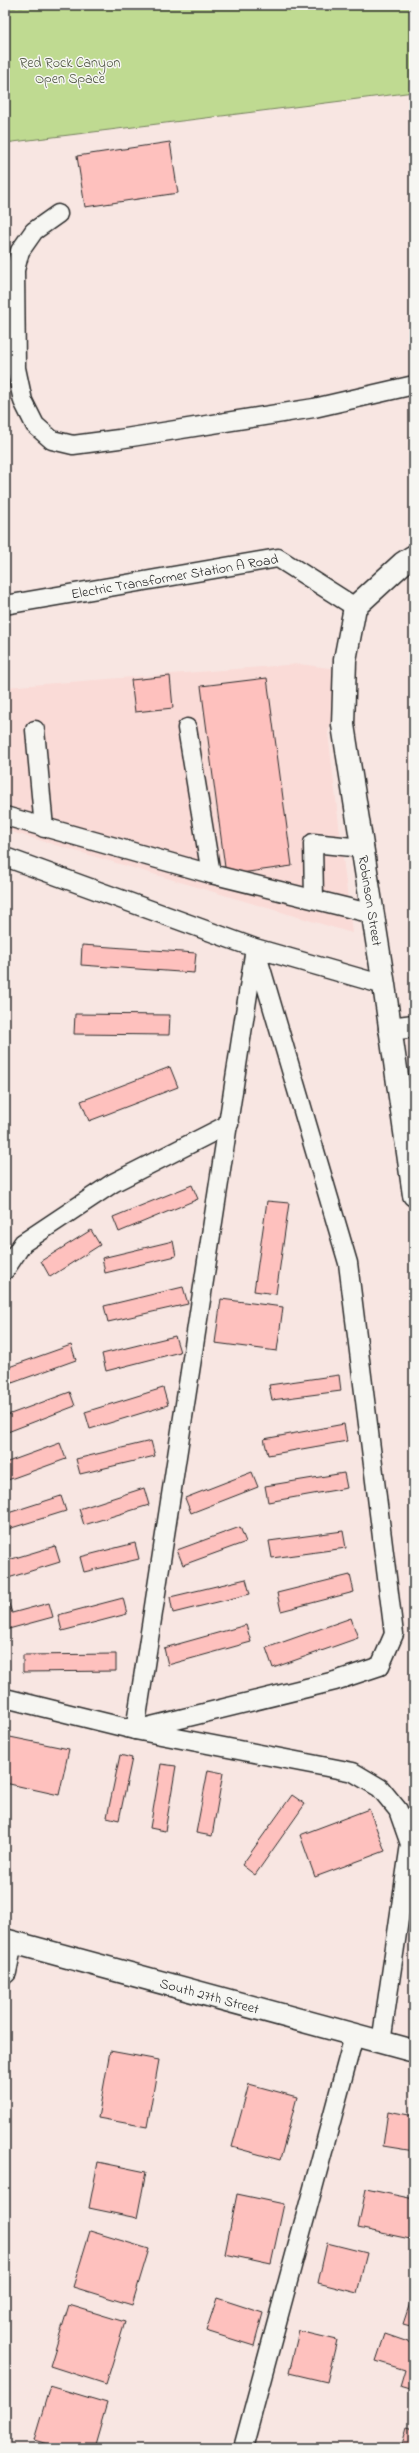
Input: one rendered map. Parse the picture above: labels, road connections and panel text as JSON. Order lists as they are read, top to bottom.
{
  "streets": {
    "street": ["Robinson Street", "South 27th Street"],
    "lane": ["Electric Transformer Station A Road"]
  },
  "crossings": [
    ["Electric Transformer Station A Road", "Robinson Street"]
  ],
  "parks": ["Red Rock Canyon Open Space"]
}
